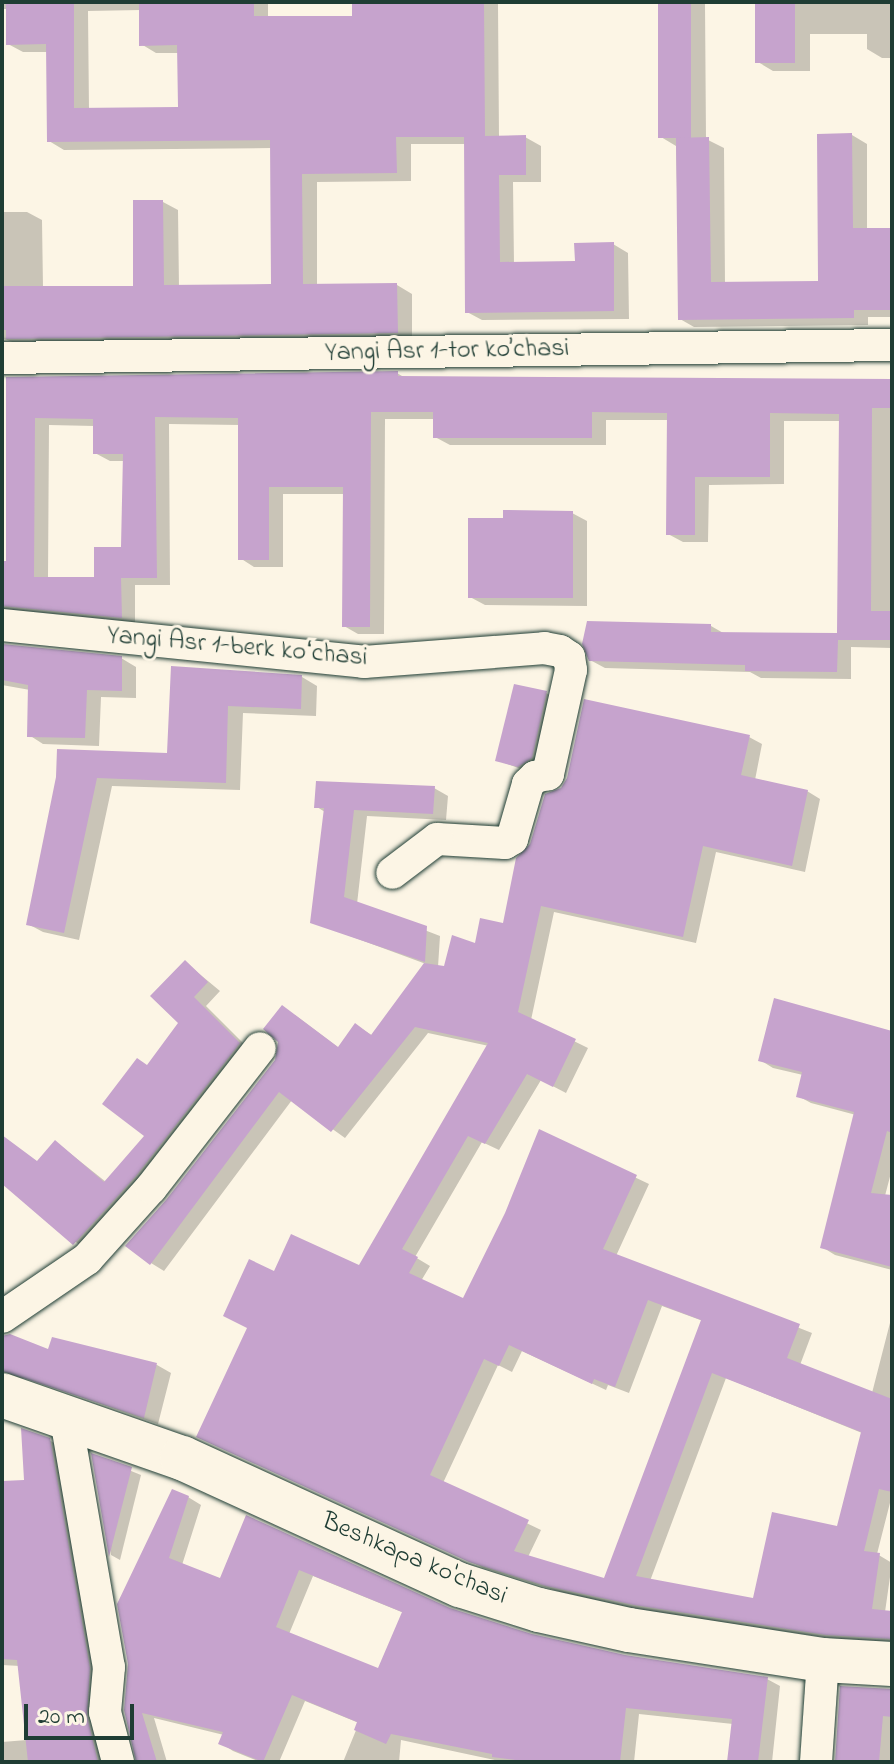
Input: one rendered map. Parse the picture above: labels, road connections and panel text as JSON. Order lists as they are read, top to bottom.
{
  "streets": {
    "street": ["Yangi Asr 1-tor koʼchasi", "Yangi Asr 1-berk koʻchasi", "Beshkapa ko'chasi"]
  },
  "scale_bar": "20 m"
}
